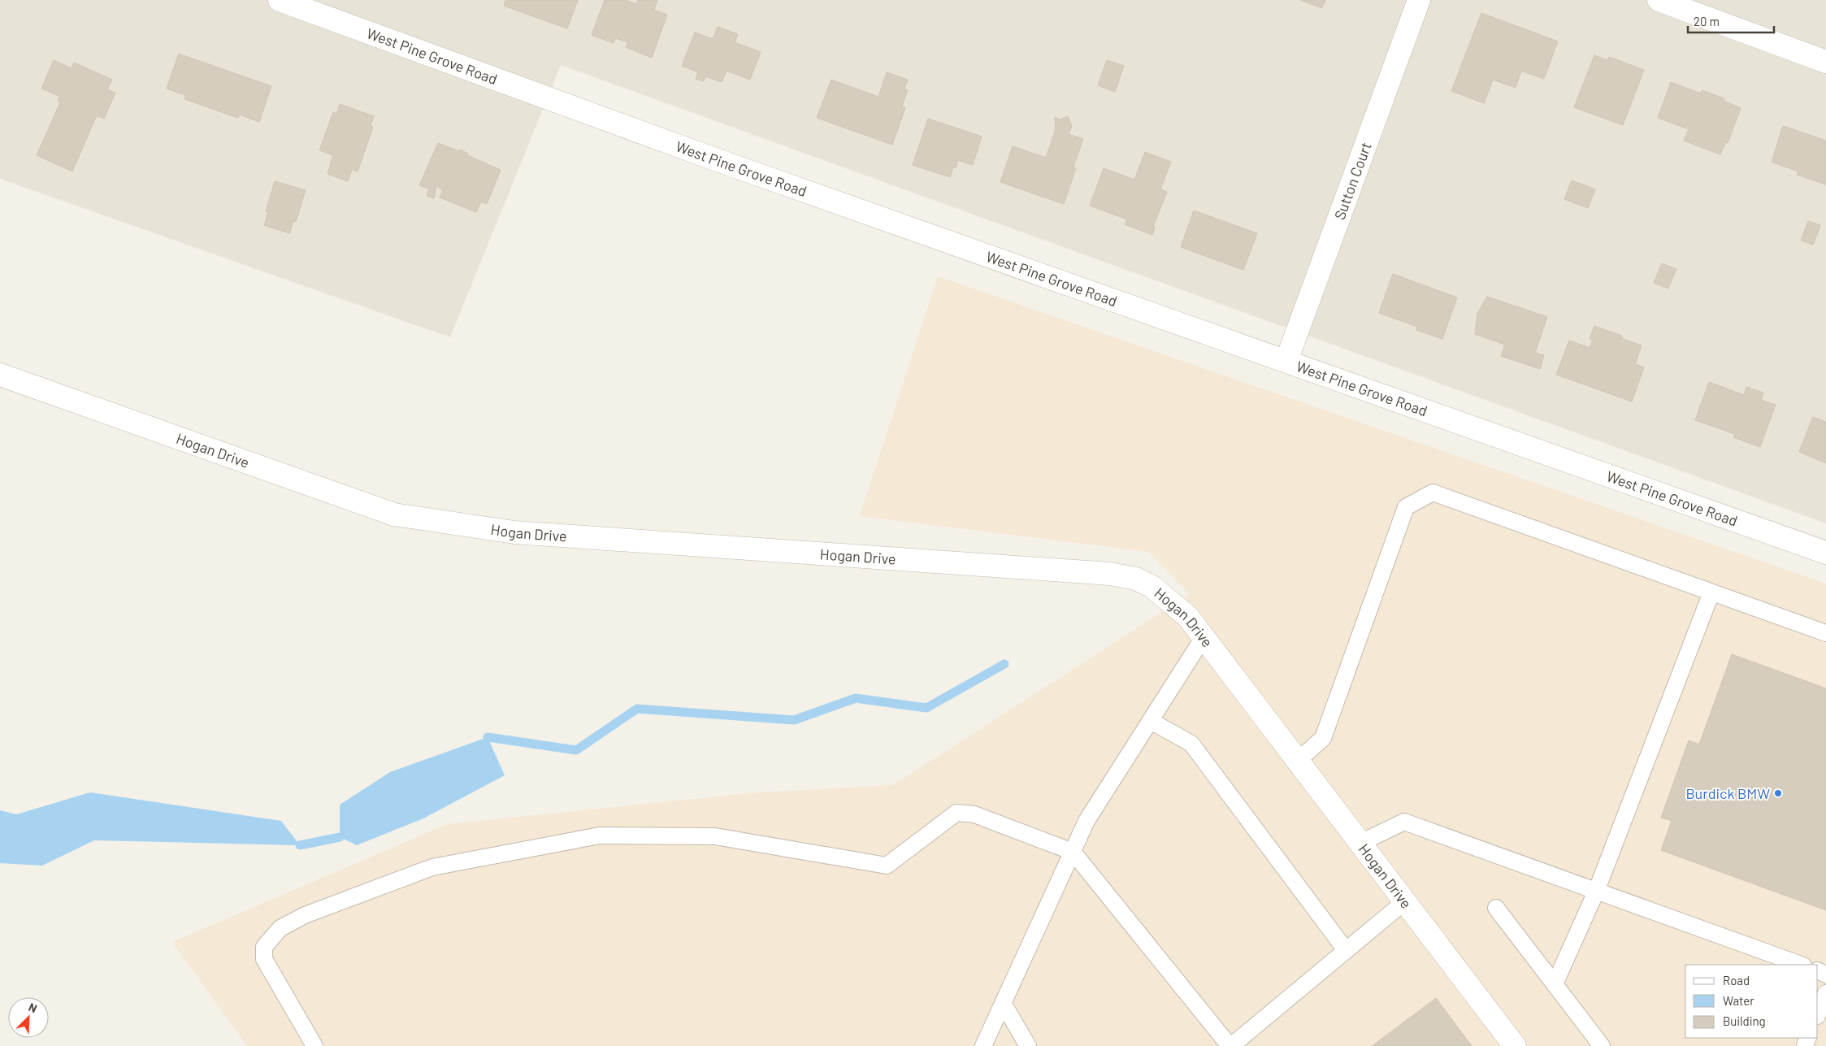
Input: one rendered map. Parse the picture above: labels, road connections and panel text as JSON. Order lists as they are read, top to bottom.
{
  "streets": {
    "street": ["West Pine Grove Road", "Sutton Court", "Hogan Drive"]
  },
  "crossings": [
    ["West Pine Grove Road", "Sutton Court"]
  ],
  "places": ["Burdick BMW"],
  "legend": ["Road", "Water", "Building"],
  "scale_bar": "20 m",
  "north": "top right"
}
